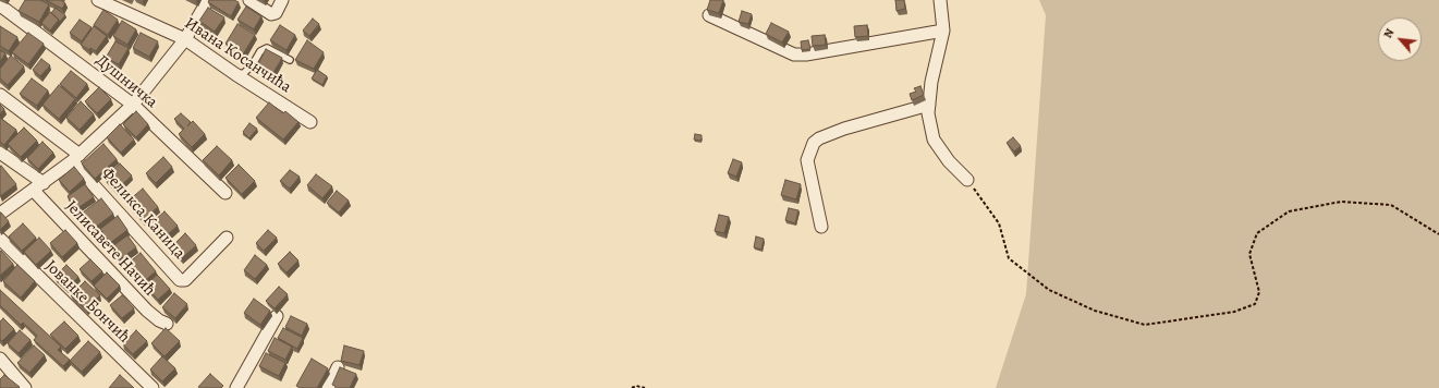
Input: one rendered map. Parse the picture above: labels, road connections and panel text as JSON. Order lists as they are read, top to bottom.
{
  "streets": {
    "street": [
      "Ивана Косанчића",
      "Душничка",
      "Феликса Каница",
      "Јелисавете Начић",
      "Јованке Бончић"
    ]
  },
  "north": "top left"
}
